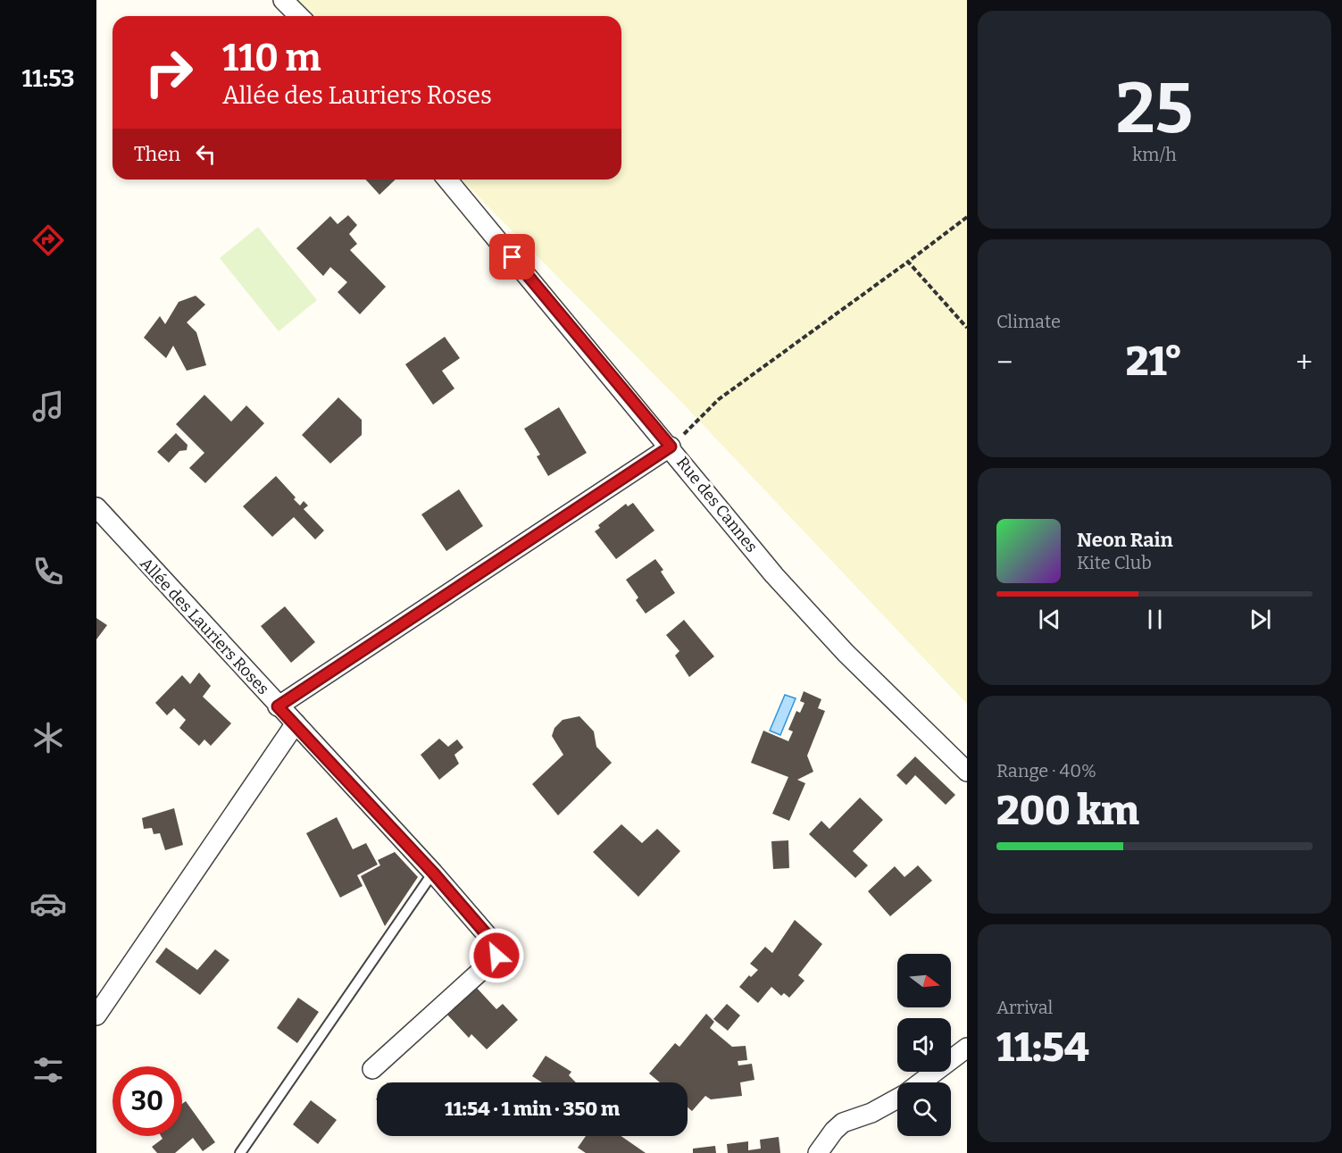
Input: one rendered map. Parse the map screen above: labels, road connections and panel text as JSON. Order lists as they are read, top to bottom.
{
  "streets": {
    "street": ["Rue des Cannes", "Allée des Lauriers Roses"]
  },
  "crossings": [
    ["Rue des Cannes", "Allée des Lauriers Roses"]
  ],
  "north": "right",
  "page": {
    "tabs": "11:53",
    "tile": [
      ["25", "km/h"],
      "Climate",
      ["Range · 40%", "200 km"],
      ["Arrival", "11:54"]
    ],
    "turn": ["110 m", "Allée des Lauriers Roses"],
    "then": "Then",
    "heat": ["−", "21°", "+"],
    "song": ["Neon Rain", "Kite Club"],
    "limit": "30",
    "trip": "11:54 · 1 min · 350 m"
  }
}
